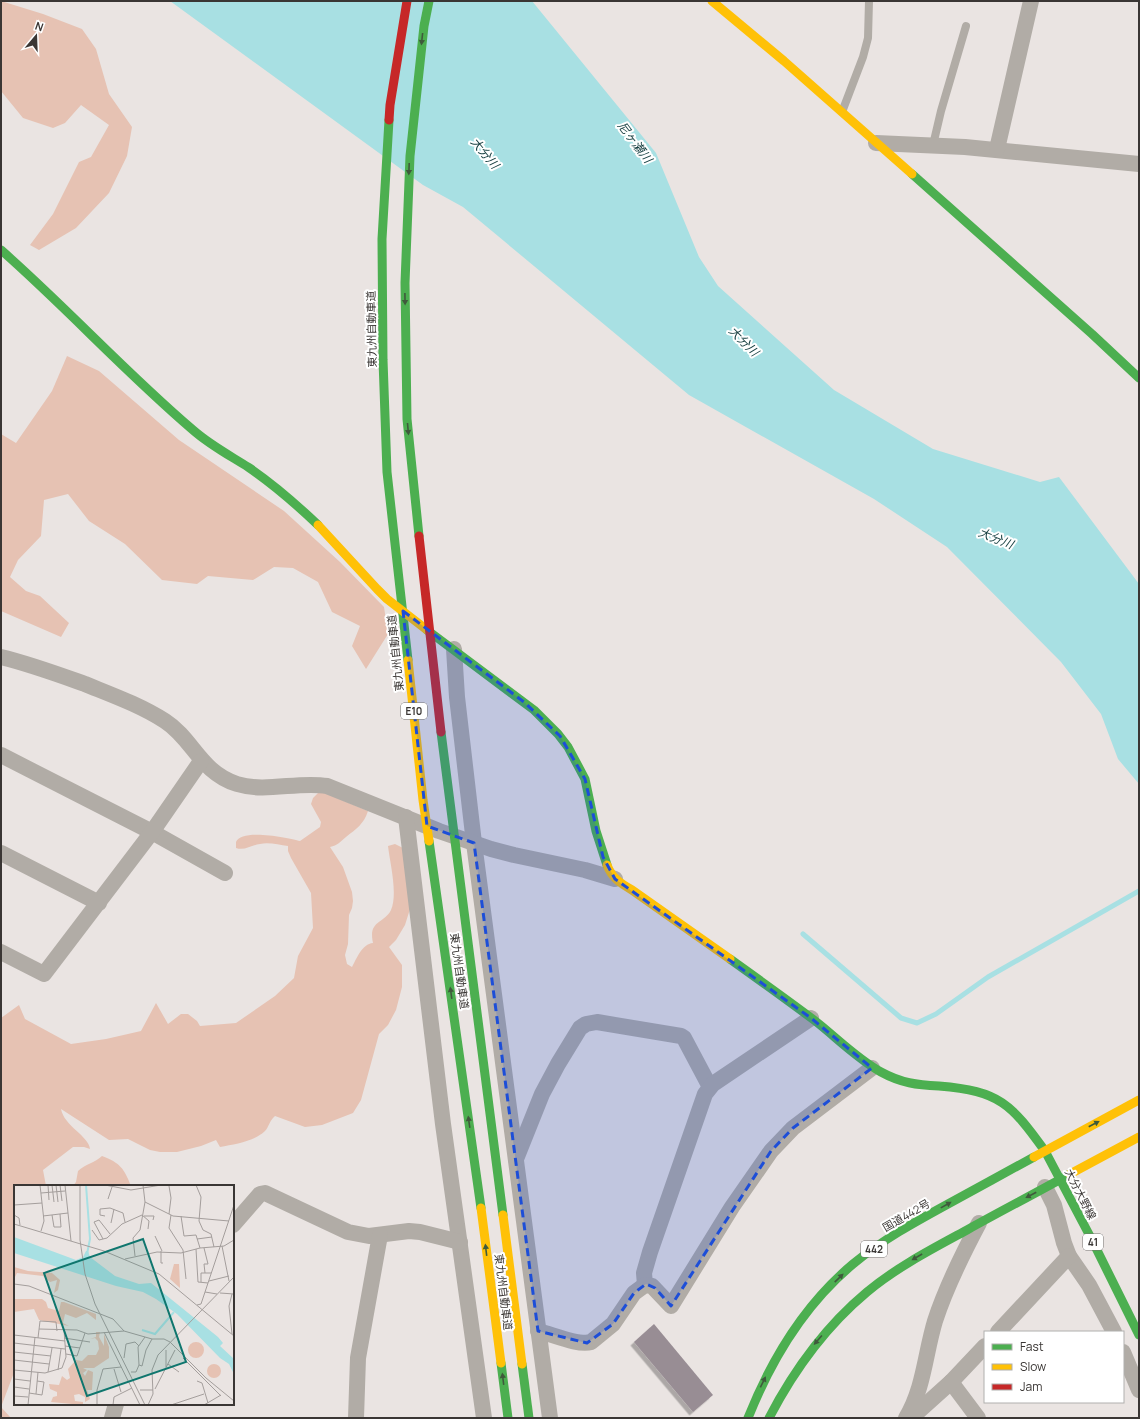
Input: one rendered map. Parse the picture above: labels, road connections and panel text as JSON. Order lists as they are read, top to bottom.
{
  "streets": {
    "main road": [
      "東九州自動車道",
      "E10",
      "大分大野線",
      "国道442号",
      "41",
      "442"
    ]
  },
  "crossings": [
    ["大分大野線", "国道442号"],
    ["大分大野線", "442"]
  ],
  "water": ["尼ヶ瀬川", "大分川"],
  "legend": ["Fast", "Slow", "Jam"],
  "north": "top"
}
